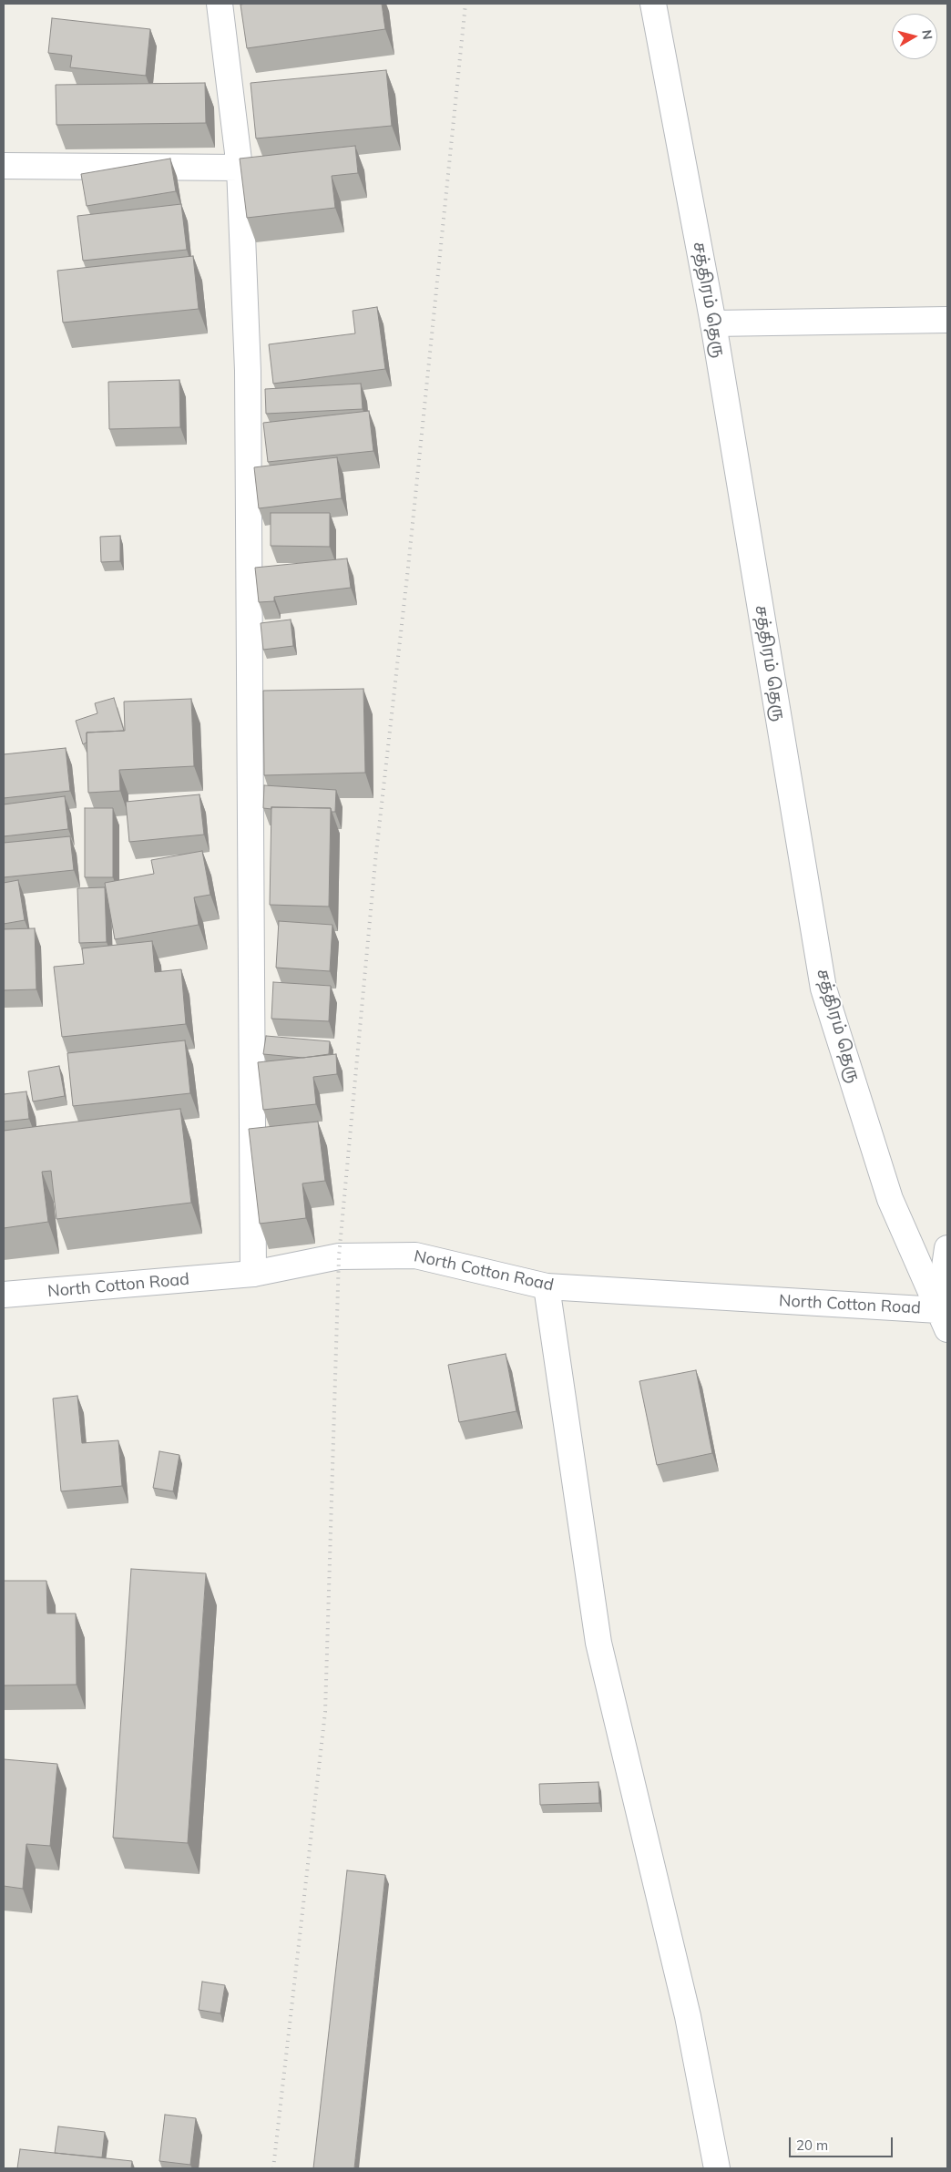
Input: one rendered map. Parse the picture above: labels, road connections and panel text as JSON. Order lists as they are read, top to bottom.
{
  "streets": {
    "street": ["சத்திரம் தெரு", "North Cotton Road"]
  },
  "crossings": [
    ["சத்திரம் தெரு", "North Cotton Road"]
  ],
  "scale_bar": "20 m",
  "north": "right"
}
